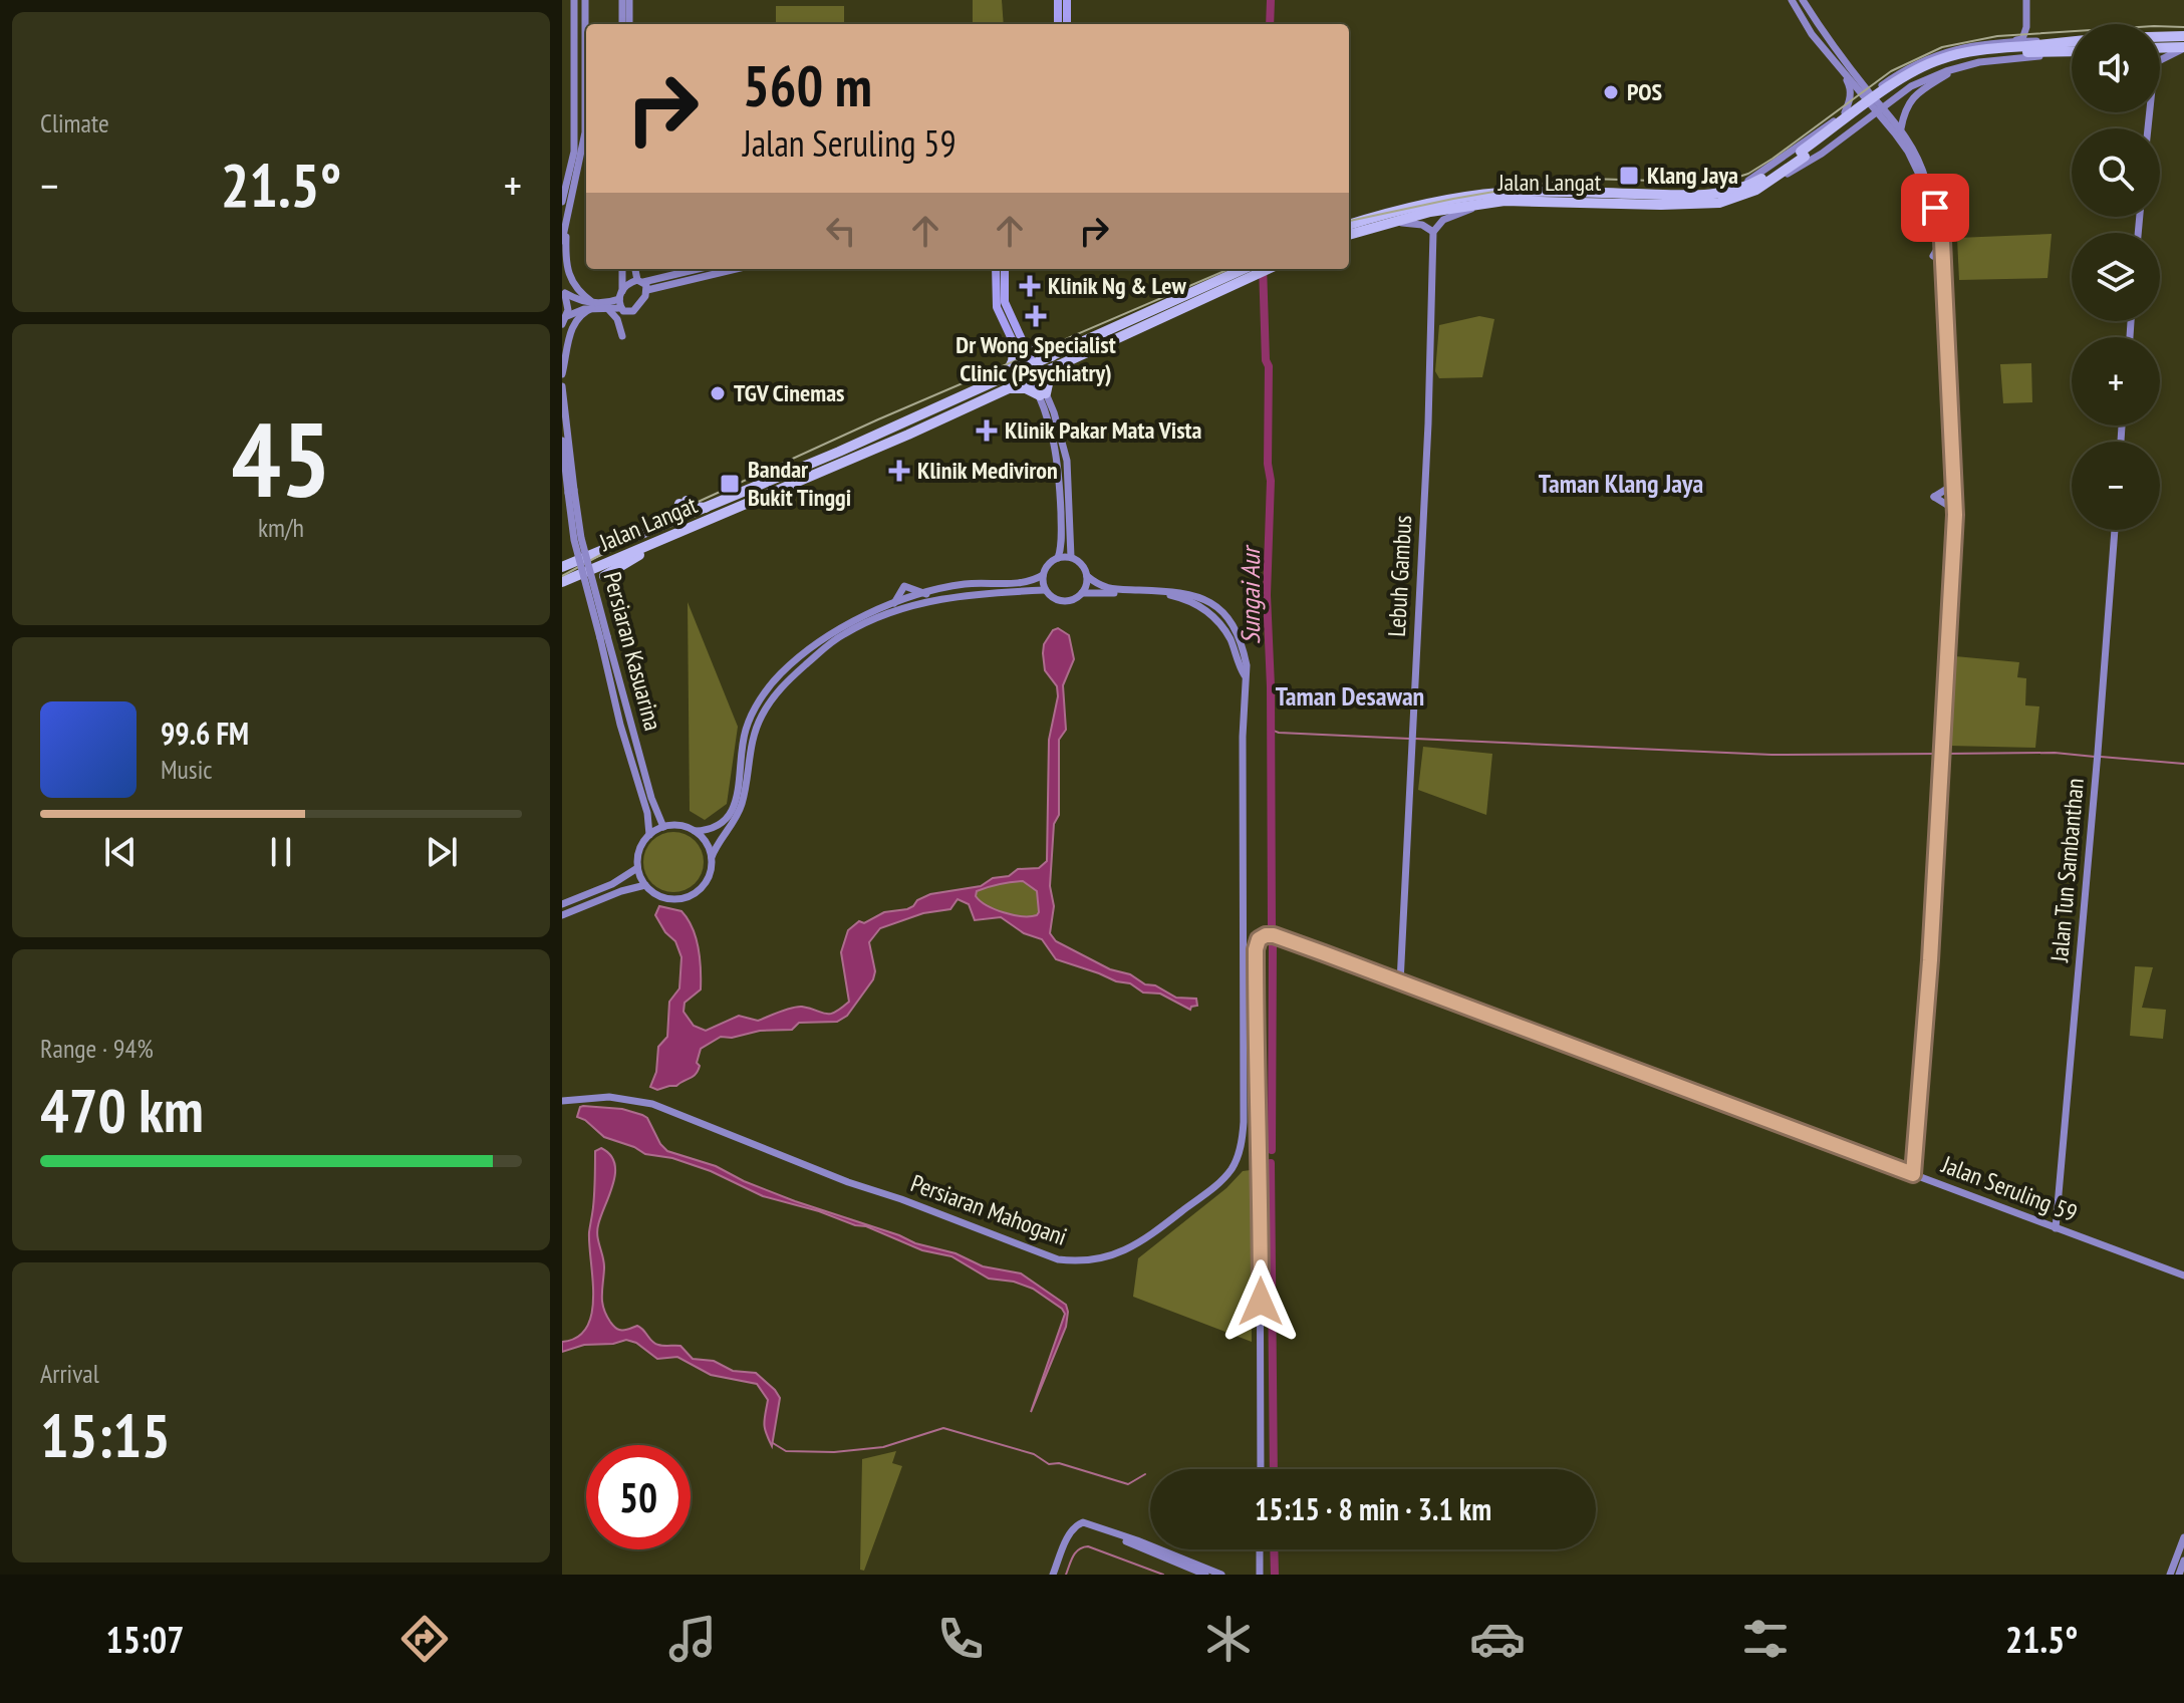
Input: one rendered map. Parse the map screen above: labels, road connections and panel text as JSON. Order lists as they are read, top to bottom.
{
  "streets": {
    "highway": ["Jalan Langat"],
    "main road": [
      "Lebuh Gambus",
      "Persiaran Kasuarina",
      "Jalan Tun Sambanthan",
      "Jalan Seruling 59",
      "Persiaran Mahogani"
    ]
  },
  "crossings": [
    ["Lebuh Gambus", "Jalan Seruling 59"],
    ["Jalan Tun Sambanthan", "Jalan Seruling 59"]
  ],
  "districts": ["Taman Klang Jaya", "Taman Desawan"],
  "water": ["Sungai Aur"],
  "places": {
    "other": ["POS", "TGV Cinemas"],
    "transit": ["Klang Jaya", "Bandar Bukit Tinggi"],
    "health": [
      "Klinik Ng & Lew",
      "Dr Wong Specialist Clinic (Psychiatry)",
      "Klinik Pakar Mata Vista",
      "Klinik Mediviron"
    ]
  },
  "page": {
    "tile": [
      "Climate",
      ["45", "km/h"],
      ["Range · 94%", "470 km"],
      ["Arrival", "15:15"]
    ],
    "map_buttons": ["+", "−"],
    "turn": ["560 m", "Jalan Seruling 59"],
    "heat": ["−", "21.5°", "+"],
    "song": ["99.6 FM", "Music"],
    "limit": "50",
    "trip": "15:15 · 8 min · 3.1 km",
    "tabs": ["15:07", "21.5°"]
  }
}
